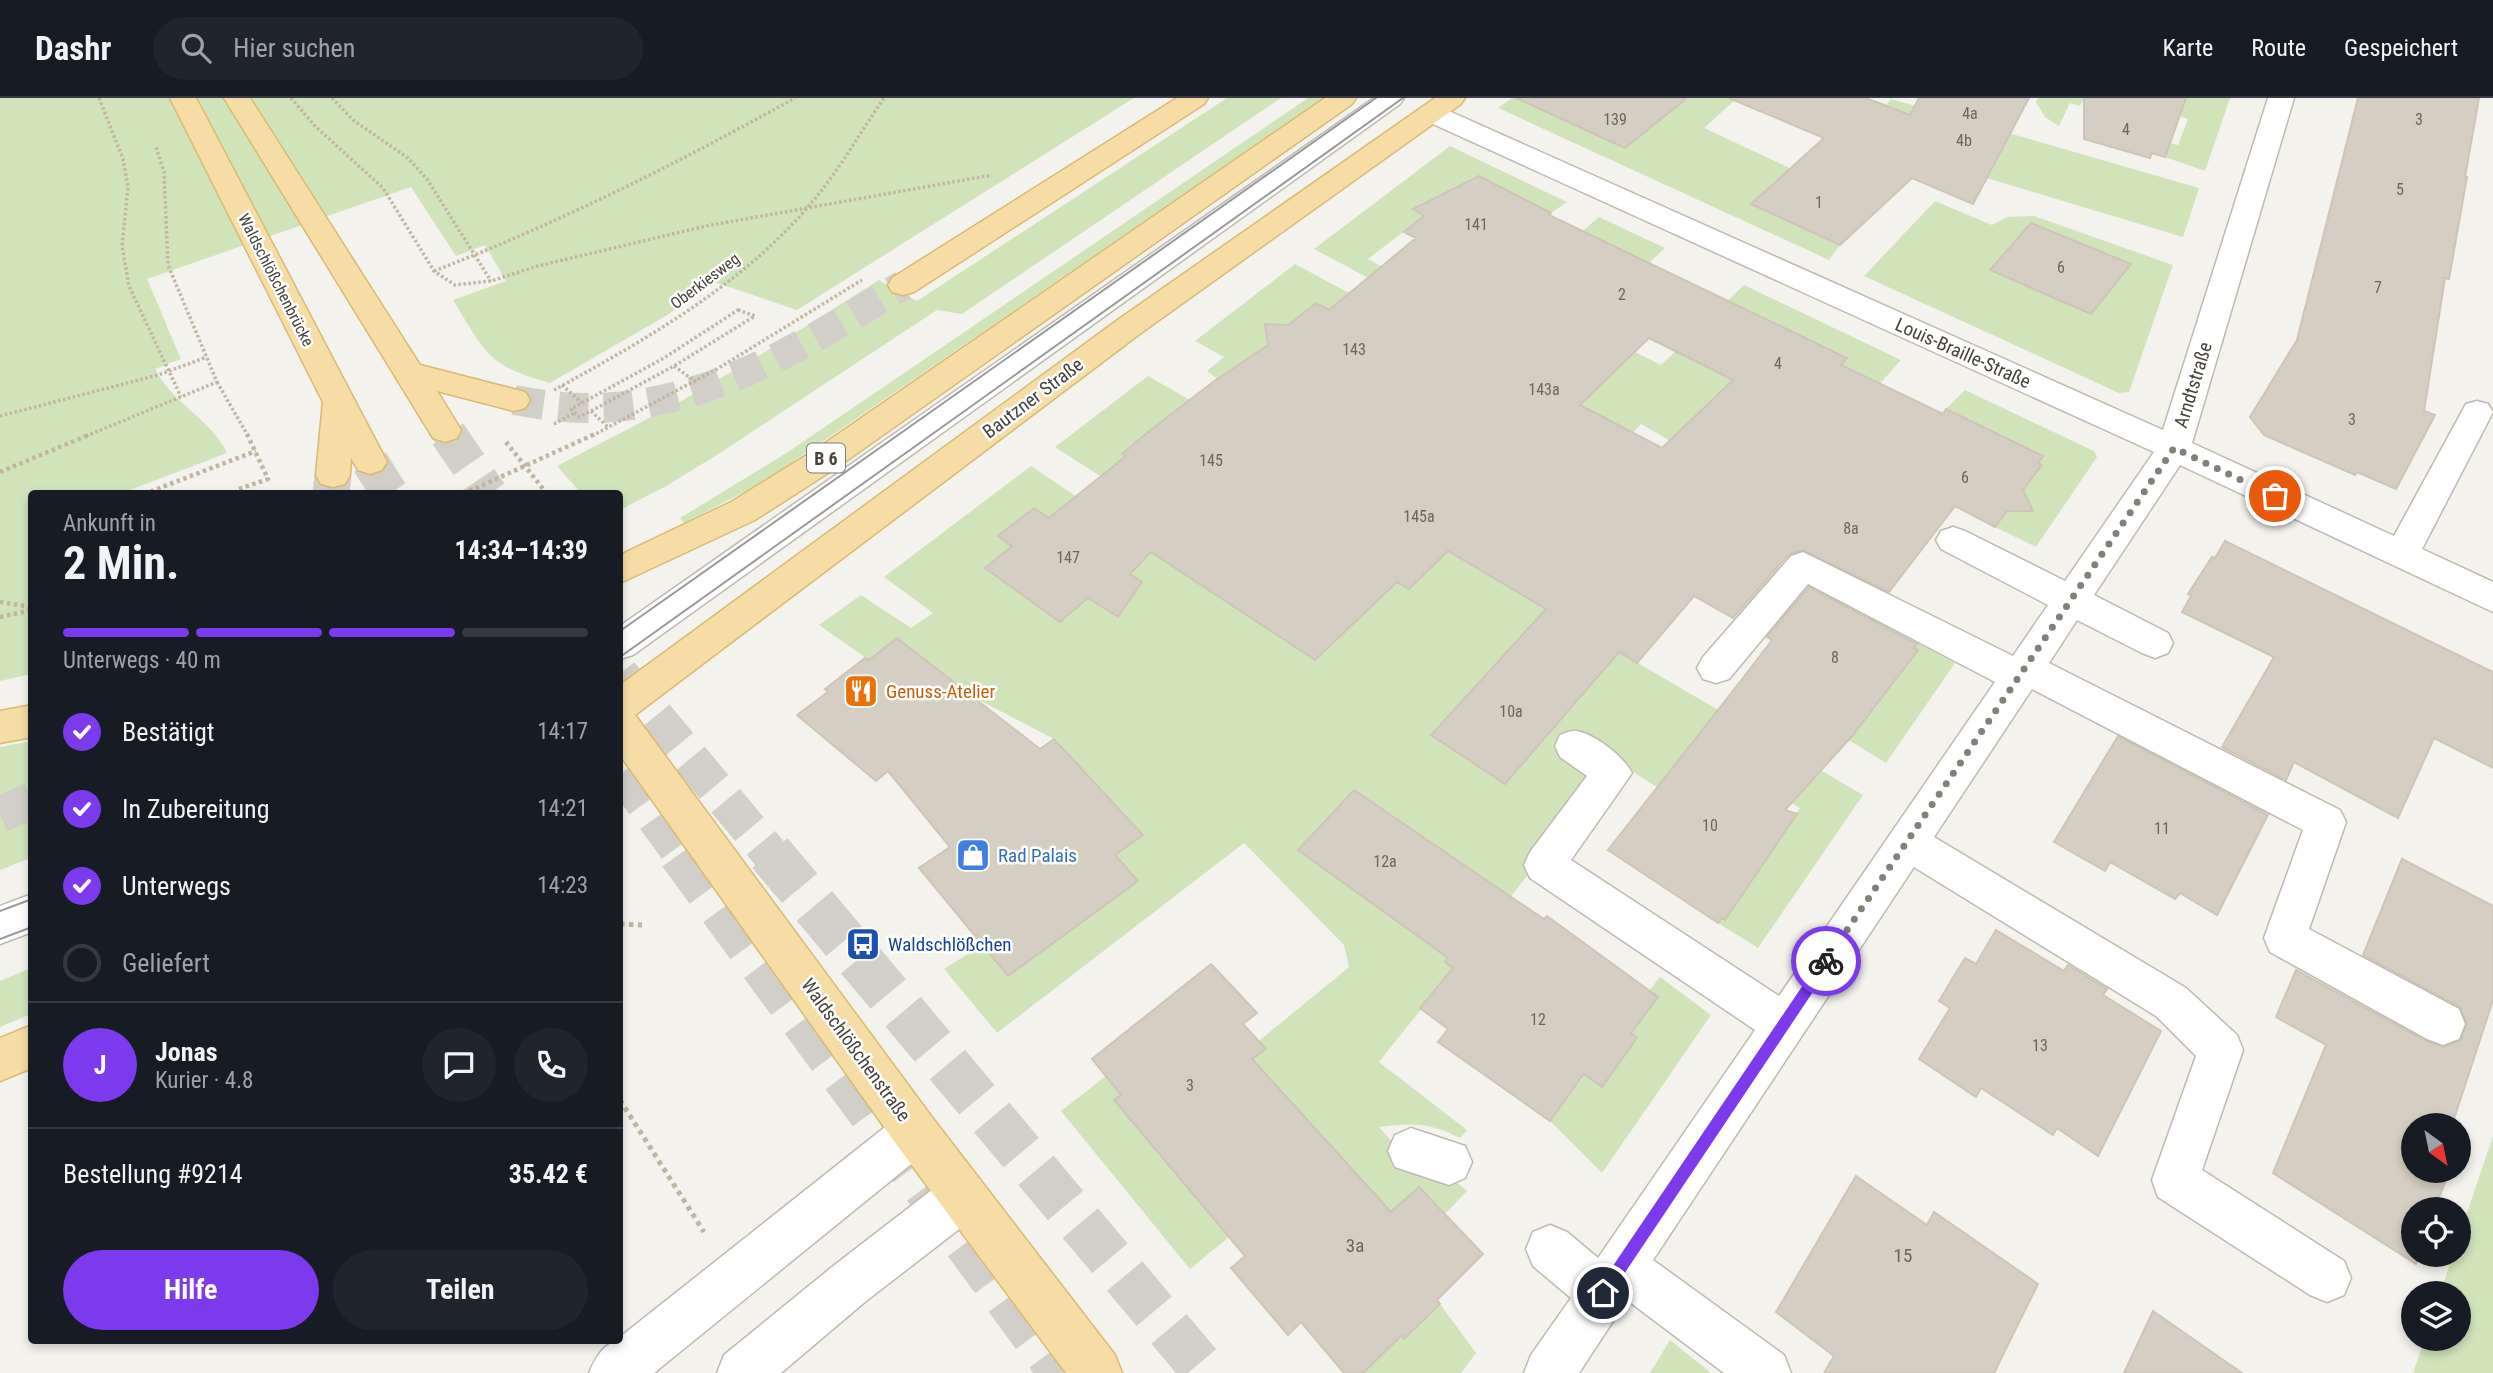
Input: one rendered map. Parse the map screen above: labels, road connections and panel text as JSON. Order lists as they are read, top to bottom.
{
  "streets": {
    "main road": [
      "Waldschlößchenbrücke",
      "Bautzner Straße",
      "B 6",
      "Waldschlößchenstraße"
    ],
    "street": ["Louis-Braille-Straße", "Arndtstraße"],
    "path": ["Oberkiesweg"]
  },
  "crossings": [
    ["Louis-Braille-Straße", "Arndtstraße"],
    ["Louis-Braille-Straße", "Bautzner Straße"]
  ],
  "places": {
    "restaurant": ["Genuss-Atelier"],
    "shop": ["Rad Palais"],
    "bus stop": ["Waldschlößchen"]
  },
  "house_numbers": [
    "4a",
    "139",
    "3",
    "4",
    "4b",
    "5",
    "1",
    "141",
    "6",
    "7",
    "2",
    "143",
    "4",
    "143a",
    "3",
    "145",
    "6",
    "145a",
    "8a",
    "147",
    "8",
    "10a",
    "10",
    "11",
    "12a",
    "12",
    "13",
    "3",
    "3a",
    "15"
  ],
  "north": "bottom right",
  "page": {
    "header": "Dashr",
    "search": "Hier suchen",
    "nav": ["Karte", "Route", "Gespeichert"],
    "heading": ["2 Min.", "Ankunft in", "14:34–14:39"],
    "panel": [
      "Jonas",
      "Kurier · 4.8",
      "Bestellung #9214",
      "35.42 €"
    ],
    "bar": "Unterwegs · 40 m",
    "list": [
      ["Bestätigt", "14:17"],
      ["In Zubereitung", "14:21"],
      ["Unterwegs", "14:23"],
      "Geliefert"
    ],
    "round": "J",
    "buttons": ["Hilfe", "Teilen"]
  }
}
